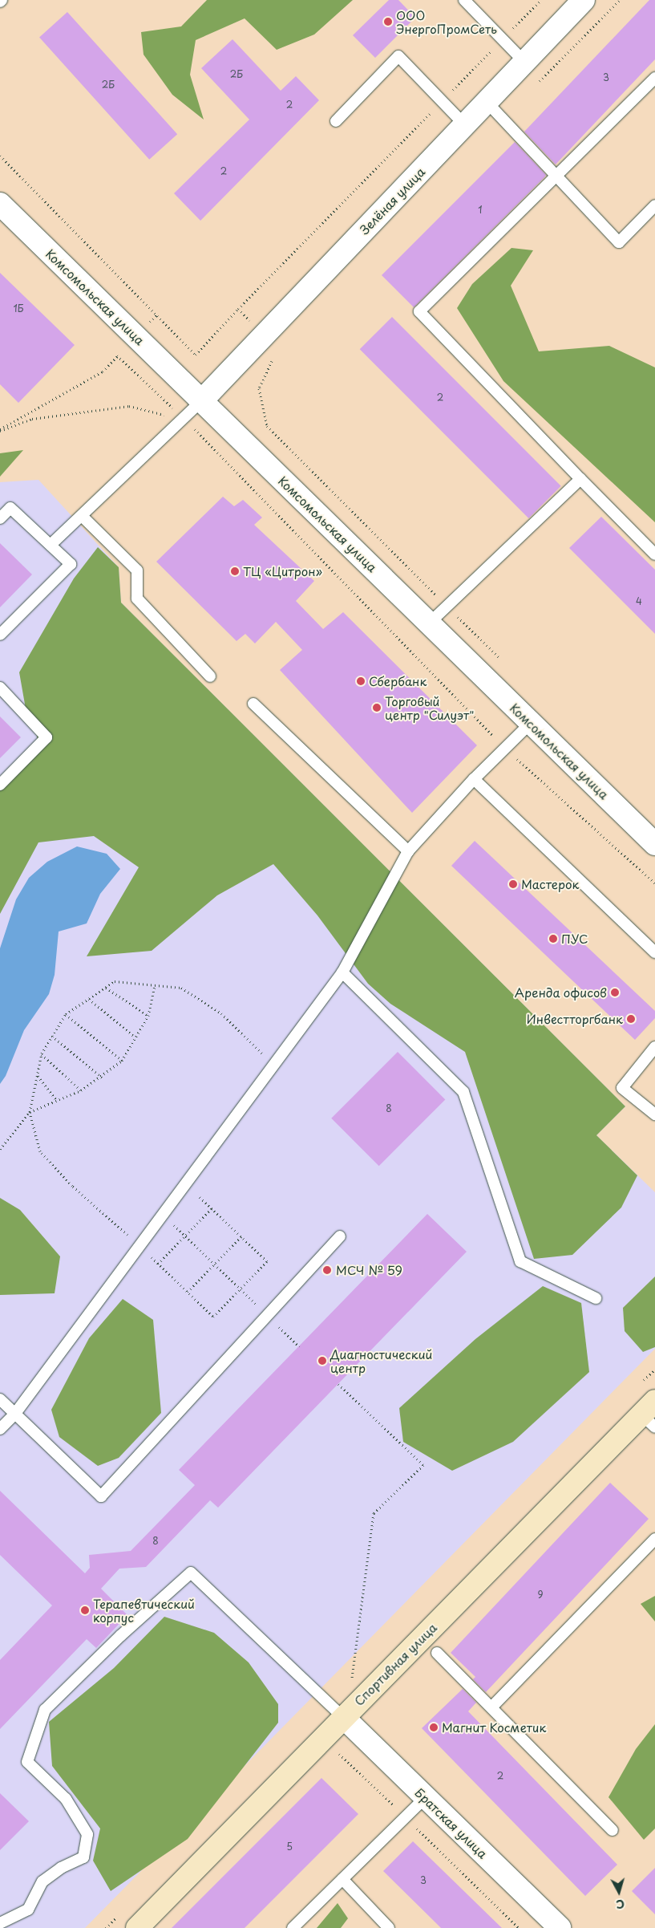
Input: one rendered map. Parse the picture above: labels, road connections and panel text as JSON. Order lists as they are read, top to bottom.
{
  "streets": {
    "street": [
      "Зелёная улица",
      "Комсомольская улица",
      "Спортивная улица",
      "Братская улица"
    ]
  },
  "crossings": [
    ["Зелёная улица", "Комсомольская улица"],
    ["Спортивная улица", "Братская улица"]
  ],
  "places": [
    "ООО ЭнергоПромСеть",
    "ТЦ «Цитрон»",
    "Сбербанк",
    "Торговый центр \"Силуэт\"",
    "Мастерок",
    "ПУС",
    "Аренда офисов",
    "Инвестторгбанк",
    "МСЧ № 59",
    "Диагностический центр",
    "Терапевтический корпус",
    "Магнит Косметик"
  ],
  "house_numbers": [
    "2Б",
    "3",
    "2Б",
    "2",
    "2",
    "1",
    "1Б",
    "2",
    "4",
    "8",
    "8",
    "9",
    "2",
    "5",
    "3"
  ],
  "north": "bottom"
}
